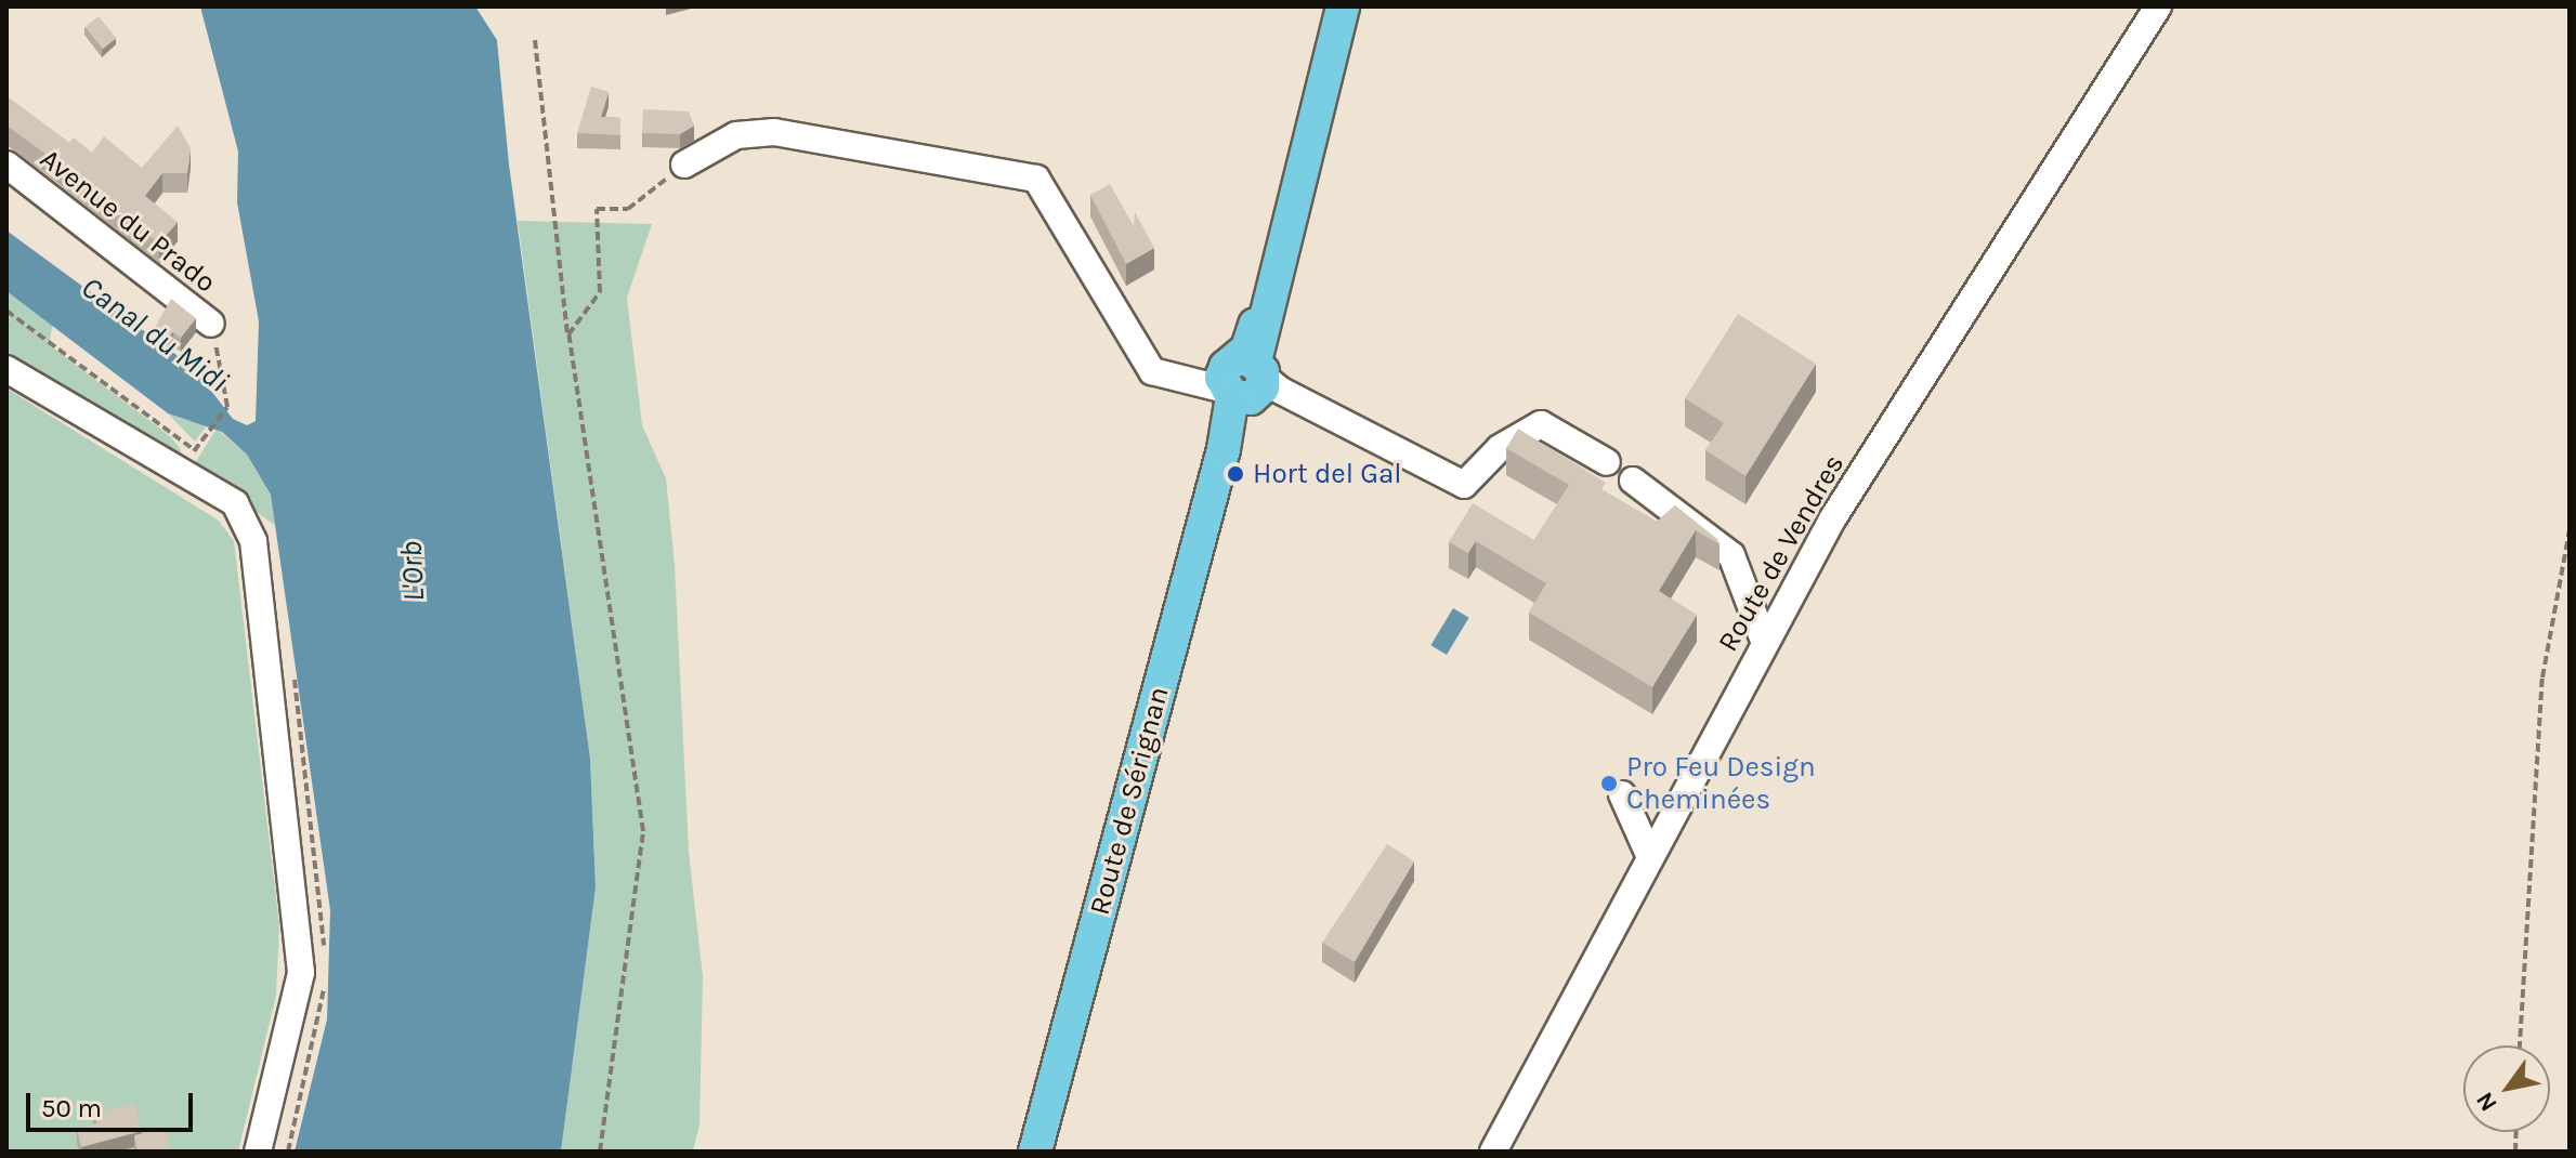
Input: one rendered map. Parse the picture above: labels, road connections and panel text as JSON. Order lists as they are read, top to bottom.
{
  "streets": {
    "main road": ["Route de Sérignan"],
    "street": ["Avenue du Prado", "Route de Vendres"]
  },
  "water": ["Canal du Midi", "L'Orb"],
  "places": ["Hort del Gal", "Pro Feu Design Cheminées"],
  "scale_bar": "50 m",
  "north": "bottom left"
}
